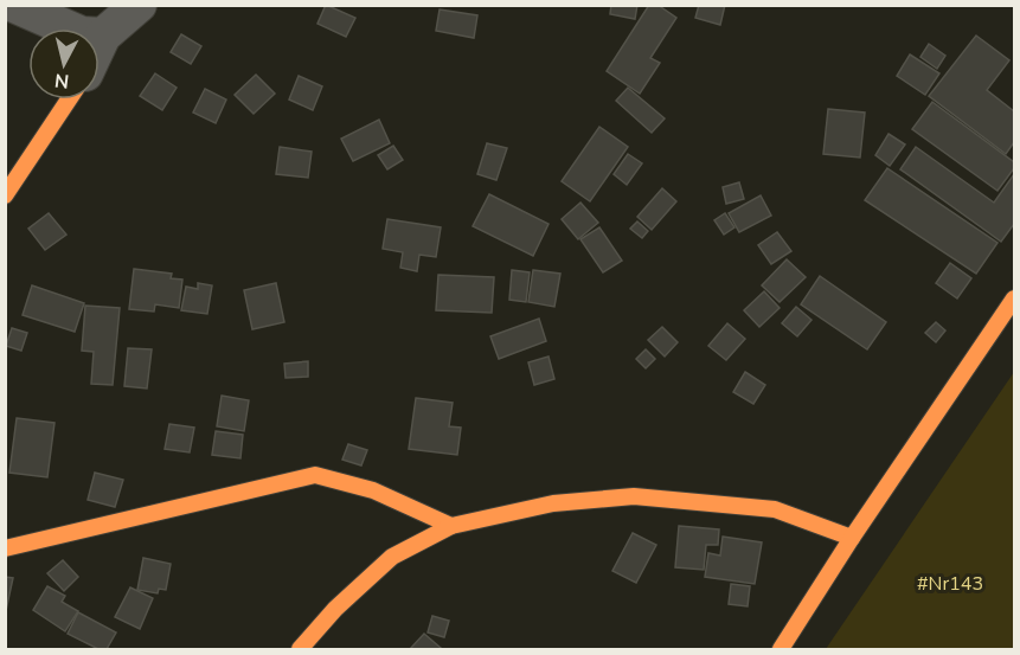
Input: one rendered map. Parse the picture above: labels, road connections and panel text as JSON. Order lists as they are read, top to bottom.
{
  "parks": ["#Nr143"],
  "north": "bottom"
}
